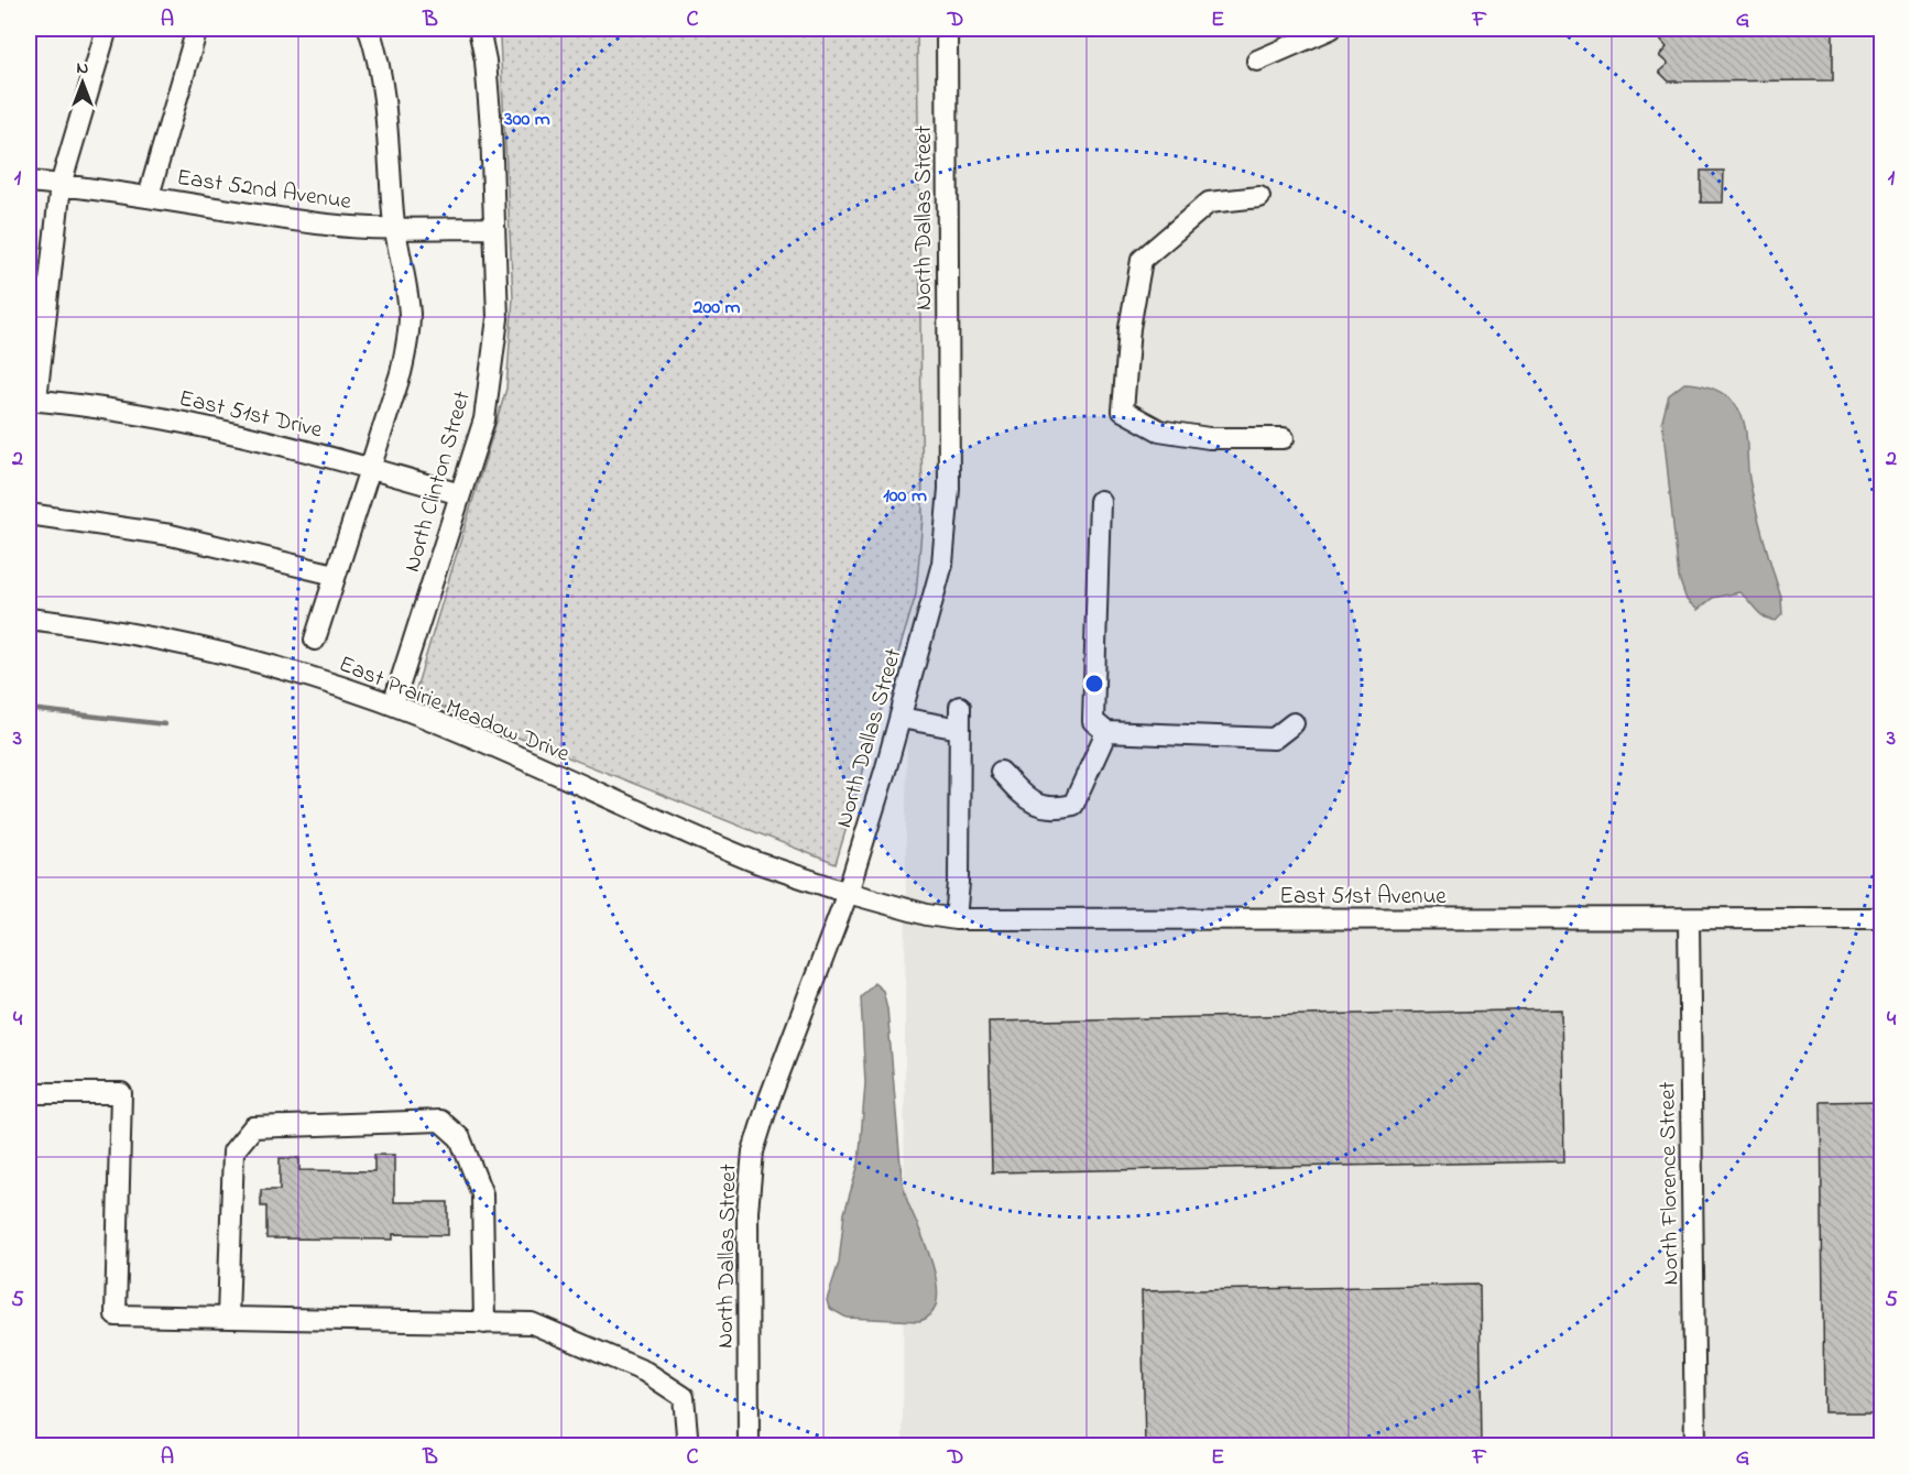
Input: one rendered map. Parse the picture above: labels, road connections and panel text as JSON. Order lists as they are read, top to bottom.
{
  "streets": {
    "street": [
      "East 52nd Avenue",
      "North Dallas Street",
      "East 51st Drive",
      "North Clinton Street",
      "East Prairie Meadow Drive",
      "East 51st Avenue",
      "North Florence Street"
    ]
  },
  "crossings": [
    ["East 52nd Avenue", "North Clinton Street"],
    ["North Dallas Street", "East Prairie Meadow Drive"],
    ["North Dallas Street", "East 51st Avenue"],
    ["East 51st Drive", "North Clinton Street"],
    ["North Clinton Street", "East Prairie Meadow Drive"],
    ["East Prairie Meadow Drive", "East 51st Avenue"],
    ["East 51st Avenue", "North Florence Street"]
  ],
  "north": "top",
  "grid": {
    "columns": [
      "A",
      "B",
      "C",
      "D",
      "E",
      "F",
      "G"
    ],
    "rows": [
      "1",
      "2",
      "3",
      "4",
      "5"
    ]
  },
  "rings": ["300 m", "200 m", "100 m"]
}
